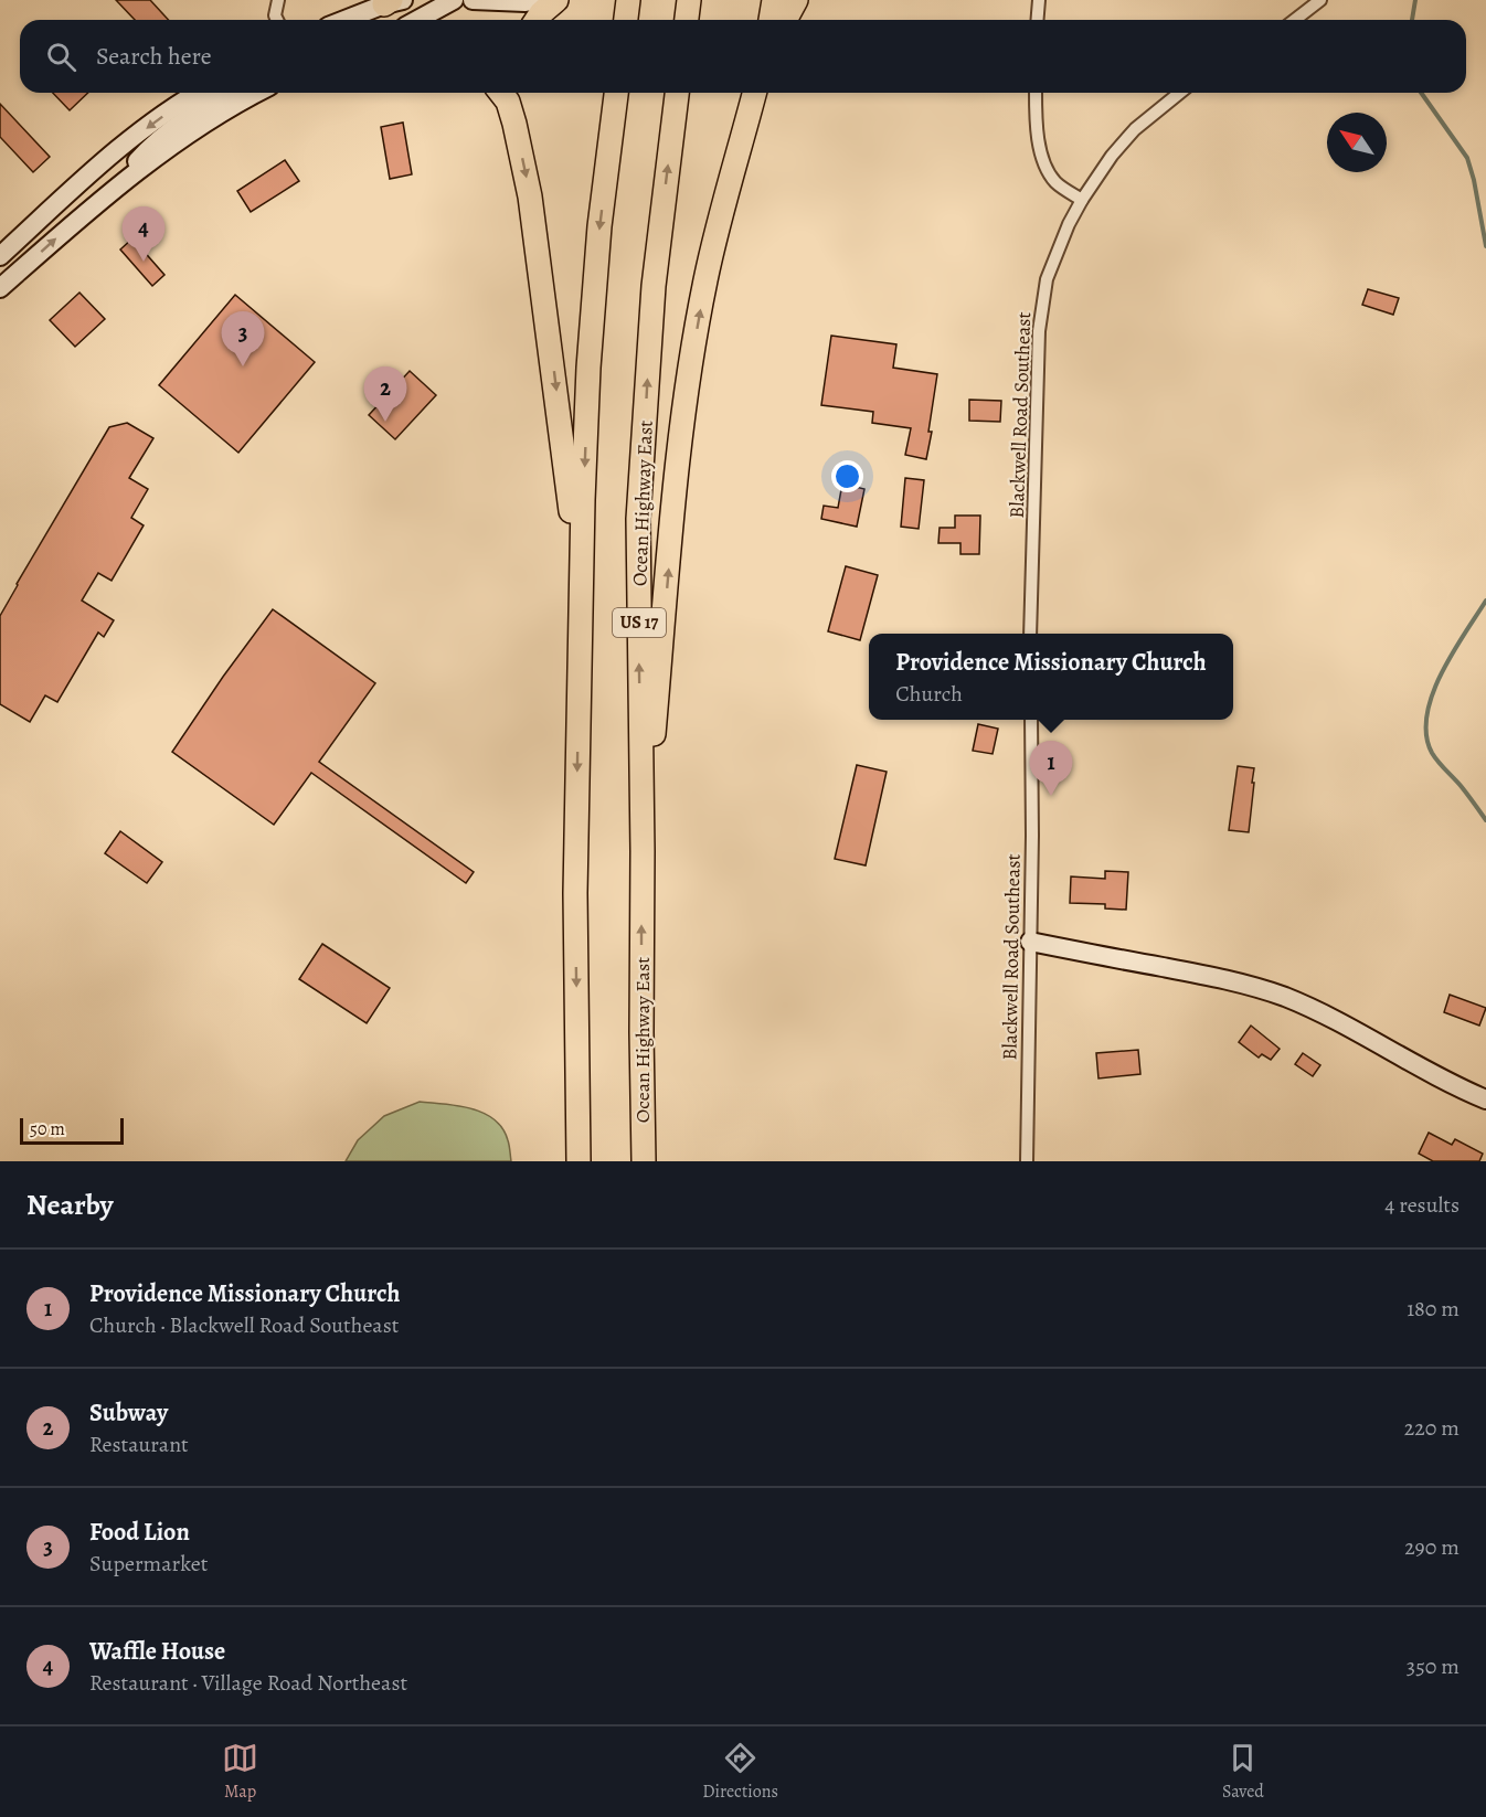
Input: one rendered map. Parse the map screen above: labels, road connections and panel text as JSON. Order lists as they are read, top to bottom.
{
  "streets": {
    "highway": ["Ocean Highway East", "US 17"],
    "street": ["Blackwell Road Southeast"]
  },
  "scale_bar": "50 m",
  "north": "top left",
  "page": {
    "search": "Search here",
    "pins": [
      "4",
      "3",
      "2",
      "1"
    ],
    "popup": ["Providence Missionary Church", "Church"],
    "scale": "50 m",
    "heading": ["Nearby", "4 results"],
    "list": [
      {
        "mark": "1",
        "name": "Providence Missionary Church",
        "note": "Church · Blackwell Road Southeast",
        "value": "180 m"
      },
      {
        "mark": "2",
        "name": "Subway",
        "note": "Restaurant",
        "value": "220 m"
      },
      {
        "mark": "3",
        "name": "Food Lion",
        "note": "Supermarket",
        "value": "290 m"
      },
      {
        "mark": "4",
        "name": "Waffle House",
        "note": "Restaurant · Village Road Northeast",
        "value": "350 m"
      }
    ],
    "nav": ["Map", "Directions", "Saved"]
  }
}
